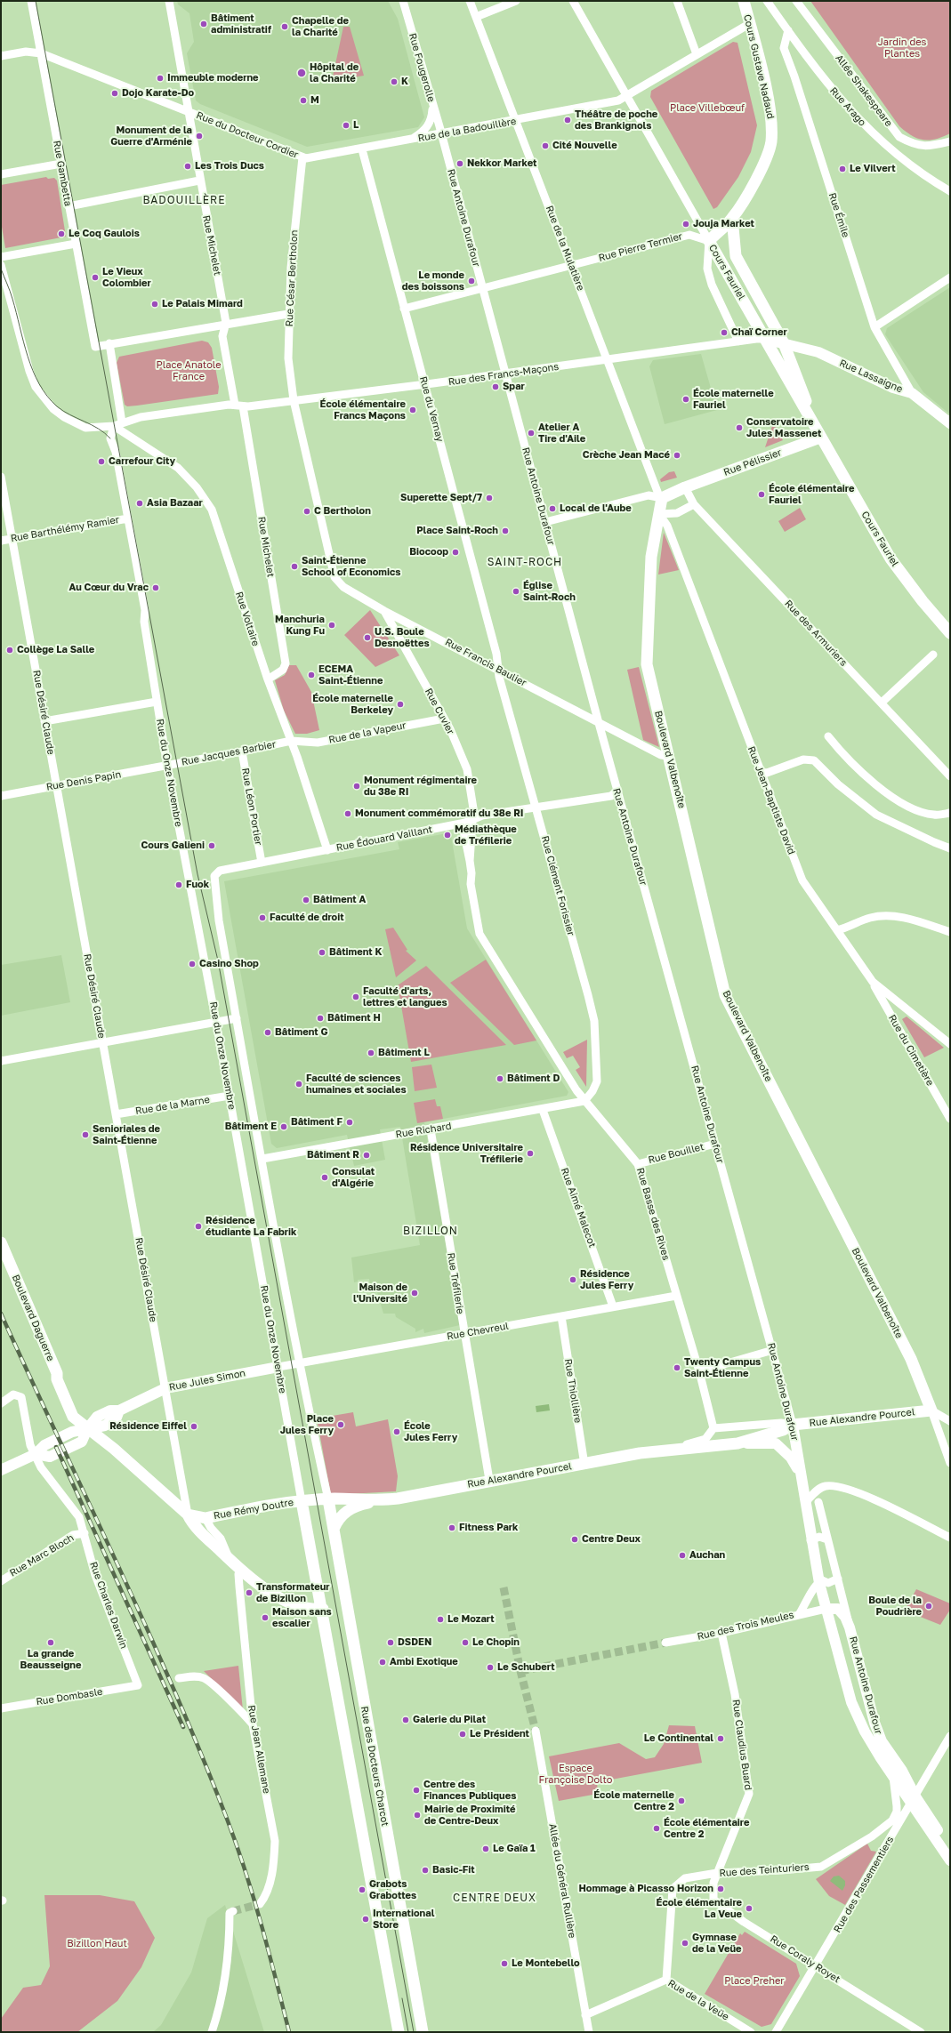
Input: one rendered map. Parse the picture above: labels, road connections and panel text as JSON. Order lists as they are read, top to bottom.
{
  "streets": {
    "main road": [
      "Cours Gustave Nadaud",
      "Cours Fauriel",
      "Rue Pélissier",
      "Boulevard Valbenoîte",
      "Boulevard Daguerre",
      "Rue Alexandre Pourcel",
      "Rue Rémy Doutre",
      "Rue des Docteurs Charcot"
    ],
    "street": [
      "Rue Fougerolle",
      "Allée Shakespeare",
      "Rue Arago",
      "Rue de la Badouillère",
      "Rue du Docteur Cordier",
      "Rue Gambetta",
      "Rue Émile",
      "Rue Antoine Durafour",
      "Rue Michelet",
      "Rue Pierre Termier",
      "Rue de la Mulatière",
      "Rue César Bertholon",
      "Rue des Francs-Maçons",
      "Rue Lassaigne",
      "Rue du Vernay",
      "Rue Barthélémy Ramier",
      "Rue Voltaire",
      "Rue des Armuriers",
      "Rue Francis Baulier",
      "Rue Cuvier",
      "Rue Désiré Claude",
      "Rue de la Vapeur",
      "Rue Jacques Barbier",
      "Rue du Onze Novembre",
      "Rue Denis Papin",
      "Rue Jean-Baptiste David",
      "Rue Léon Portier",
      "Rue Édouard Vaillant",
      "Rue Clément Forissier",
      "Rue du Cimetière",
      "Rue de la Marne",
      "Rue Richard",
      "Rue Bouillet",
      "Rue Aimé Malecot",
      "Rue Basse des Rives",
      "Rue Tréfilerie",
      "Rue Chevreul",
      "Rue Jules Simon",
      "Rue Thiollière",
      "Rue Marc Bloch",
      "Rue Charles Darwin",
      "Rue des Trois Meules",
      "Rue Dombasle",
      "Rue Claudius Buard",
      "Rue Jean Allemane",
      "Rue des Teinturiers",
      "Allée du Général Rullière",
      "Rue des Passementiers",
      "Rue Coraly Royet",
      "Rue de la Veüe"
    ]
  },
  "crossings": [
    ["Cours Gustave Nadaud", "Rue Pierre Termier"],
    ["Cours Gustave Nadaud", "Cours Fauriel"],
    ["Rue Fougerolle", "Rue de la Badouillère"],
    ["Rue Fougerolle", "Rue Antoine Durafour"],
    ["Rue Arago", "Rue Émile"],
    ["Rue de la Badouillère", "Rue du Docteur Cordier"],
    ["Rue de la Badouillère", "Rue Antoine Durafour"],
    ["Rue de la Badouillère", "Rue de la Mulatière"],
    ["Rue de la Badouillère", "Rue César Bertholon"],
    ["Rue de la Badouillère", "Rue du Vernay"],
    ["Rue du Docteur Cordier", "Rue Gambetta"],
    ["Rue du Docteur Cordier", "Rue Michelet"],
    ["Rue du Docteur Cordier", "Rue César Bertholon"],
    ["Rue Émile", "Rue Lassaigne"],
    ["Rue Antoine Durafour", "Rue Pierre Termier"],
    ["Rue Antoine Durafour", "Rue des Francs-Maçons"],
    ["Rue Antoine Durafour", "Rue Francis Baulier"],
    ["Rue Antoine Durafour", "Rue Édouard Vaillant"],
    ["Rue Antoine Durafour", "Rue Bouillet"],
    ["Rue Antoine Durafour", "Rue Alexandre Pourcel"],
    ["Rue Antoine Durafour", "Rue des Trois Meules"],
    ["Rue Antoine Durafour", "Rue des Teinturiers"],
    ["Rue Antoine Durafour", "Rue des Passementiers"],
    ["Rue Michelet", "Rue des Francs-Maçons"],
    ["Rue Michelet", "Rue Voltaire"],
    ["Rue Pierre Termier", "Rue de la Mulatière"],
    ["Rue Pierre Termier", "Cours Fauriel"],
    ["Rue de la Mulatière", "Rue des Francs-Maçons"],
    ["Rue de la Mulatière", "Rue Pélissier"],
    ["Rue de la Mulatière", "Boulevard Valbenoîte"],
    ["Cours Fauriel", "Rue des Francs-Maçons"],
    ["Cours Fauriel", "Rue Lassaigne"],
    ["Cours Fauriel", "Rue Pélissier"],
    ["Rue César Bertholon", "Rue des Francs-Maçons"],
    ["Rue César Bertholon", "Rue Francis Baulier"],
    ["Rue des Francs-Maçons", "Rue du Vernay"],
    ["Rue des Francs-Maçons", "Rue Francis Baulier"],
    ["Rue du Vernay", "Rue Francis Baulier"],
    ["Rue du Vernay", "Rue Clément Forissier"],
    ["Rue Pélissier", "Rue des Armuriers"],
    ["Rue Pélissier", "Boulevard Valbenoîte"],
    ["Rue Barthélémy Ramier", "Rue Désiré Claude"],
    ["Rue Barthélémy Ramier", "Rue du Onze Novembre"],
    ["Rue Voltaire", "Rue de la Vapeur"],
    ["Rue Voltaire", "Rue Jacques Barbier"],
    ["Rue Voltaire", "Rue du Onze Novembre"],
    ["Rue Voltaire", "Rue Édouard Vaillant"],
    ["Rue Francis Baulier", "Rue Cuvier"],
    ["Rue Francis Baulier", "Boulevard Valbenoîte"],
    ["Rue Francis Baulier", "Rue Clément Forissier"],
    ["Rue Cuvier", "Rue de la Vapeur"],
    ["Rue Cuvier", "Rue Édouard Vaillant"],
    ["Rue Cuvier", "Rue Basse des Rives"],
    ["Rue Désiré Claude", "Rue Denis Papin"],
    ["Rue Désiré Claude", "Rue de la Marne"],
    ["Rue Désiré Claude", "Boulevard Daguerre"],
    ["Rue Désiré Claude", "Rue Jules Simon"],
    ["Rue de la Vapeur", "Rue Jacques Barbier"],
    ["Rue Jacques Barbier", "Rue du Onze Novembre"],
    ["Rue Jacques Barbier", "Rue Denis Papin"],
    ["Rue Jacques Barbier", "Rue Léon Portier"],
    ["Boulevard Valbenoîte", "Rue Jean-Baptiste David"],
    ["Boulevard Valbenoîte", "Rue Alexandre Pourcel"],
    ["Rue du Onze Novembre", "Rue Denis Papin"],
    ["Rue du Onze Novembre", "Rue Édouard Vaillant"],
    ["Rue du Onze Novembre", "Rue de la Marne"],
    ["Rue du Onze Novembre", "Rue Richard"],
    ["Rue du Onze Novembre", "Rue Chevreul"],
    ["Rue du Onze Novembre", "Rue Jules Simon"],
    ["Rue du Onze Novembre", "Rue Alexandre Pourcel"],
    ["Rue du Onze Novembre", "Rue Rémy Doutre"],
    ["Rue du Onze Novembre", "Rue des Docteurs Charcot"],
    ["Rue Jean-Baptiste David", "Rue du Cimetière"],
    ["Rue Léon Portier", "Rue Édouard Vaillant"],
    ["Rue Édouard Vaillant", "Rue Clément Forissier"],
    ["Rue Clément Forissier", "Rue Richard"],
    ["Rue Clément Forissier", "Rue Basse des Rives"],
    ["Rue Richard", "Rue Aimé Malecot"],
    ["Rue Richard", "Rue Basse des Rives"],
    ["Rue Richard", "Rue Tréfilerie"],
    ["Rue Bouillet", "Rue Basse des Rives"],
    ["Rue Aimé Malecot", "Rue Chevreul"],
    ["Rue Basse des Rives", "Rue Chevreul"],
    ["Rue Basse des Rives", "Rue Alexandre Pourcel"],
    ["Rue Tréfilerie", "Rue Chevreul"],
    ["Rue Tréfilerie", "Rue Alexandre Pourcel"],
    ["Boulevard Daguerre", "Rue Jules Simon"],
    ["Boulevard Daguerre", "Rue Rémy Doutre"],
    ["Boulevard Daguerre", "Rue Jean Allemane"],
    ["Rue Chevreul", "Rue Jules Simon"],
    ["Rue Chevreul", "Rue Thiollière"],
    ["Rue Jules Simon", "Rue Charles Darwin"],
    ["Rue Thiollière", "Rue Alexandre Pourcel"],
    ["Rue Alexandre Pourcel", "Rue Rémy Doutre"],
    ["Rue Alexandre Pourcel", "Rue des Docteurs Charcot"],
    ["Rue Marc Bloch", "Rue Charles Darwin"],
    ["Rue Charles Darwin", "Rue Dombasle"],
    ["Rue des Trois Meules", "Rue Claudius Buard"],
    ["Rue Claudius Buard", "Rue des Teinturiers"],
    ["Rue Claudius Buard", "Rue Coraly Royet"],
    ["Rue des Teinturiers", "Rue Coraly Royet"],
    ["Rue des Teinturiers", "Rue de la Veüe"],
    ["Allée du Général Rullière", "Rue de la Veüe"],
    ["Rue des Passementiers", "Rue Coraly Royet"]
  ],
  "districts": [
    "BADOUILLÈRE",
    "SAINT-ROCH",
    "BIZILLON",
    "CENTRE DEUX"
  ],
  "parks": [
    "Jardin des Plantes",
    "Place Villebœuf",
    "Place Anatole France",
    "Espace Françoise Dolto",
    "Bizillon Haut",
    "Place Preher"
  ],
  "places": [
    "Bâtiment administratif",
    "Chapelle de la Charité",
    "Hôpital de la Charité",
    "Immeuble moderne",
    "K",
    "Dojo Karate-Do",
    "M",
    "Théâtre de poche des Brankignols",
    "L",
    "Monument de la Guerre d'Arménie",
    "Cité Nouvelle",
    "Nekkor Market",
    "Les Trois Ducs",
    "Le Vilvert",
    "Jouja Market",
    "Le Coq Gaulois",
    "Le Vieux Colombier",
    "Le monde des boissons",
    "Le Palais Mimard",
    "Chaï Corner",
    "Spar",
    "École maternelle Fauriel",
    "École élémentaire Francs Maçons",
    "Conservatoire Jules Massenet",
    "Atelier A Tire d'Aile",
    "Crèche Jean Macé",
    "Carrefour City",
    "École élémentaire Fauriel",
    "Superette Sept/7",
    "Asia Bazaar",
    "Local de l'Aube",
    "C Bertholon",
    "Place Saint-Roch",
    "Biocoop",
    "Saint-Étienne School of Economics",
    "Au Cœur du Vrac",
    "Église Saint-Roch",
    "Manchuria Kung Fu",
    "U.S. Boule Desnoëttes",
    "Collège La Salle",
    "ECEMA Saint-Étienne",
    "École maternelle Berkeley",
    "Monument régimentaire du 38e RI",
    "Monument commémoratif du 38e RI",
    "Médiathèque de Tréfilerie",
    "Cours Galieni",
    "Fuok",
    "Bâtiment A",
    "Faculté de droit",
    "Bâtiment K",
    "Casino Shop",
    "Faculté d'arts, lettres et langues",
    "Bâtiment H",
    "Bâtiment G",
    "Bâtiment L",
    "Bâtiment D",
    "Faculté de sciences humaines et sociales",
    "Bâtiment F",
    "Bâtiment E",
    "Senioriales de Saint-Étienne",
    "Résidence Universitaire Tréfilerie",
    "Bâtiment R",
    "Consulat d'Algérie",
    "Résidence étudiante La Fabrik",
    "Résidence Jules Ferry",
    "Maison de l'Université",
    "Twenty Campus Saint-Étienne",
    "Place Jules Ferry",
    "Résidence Eiffel",
    "École Jules Ferry",
    "Fitness Park",
    "Centre Deux",
    "Auchan",
    "Transformateur de Bizillon",
    "Boule de la Poudrière",
    "Maison sans escalier",
    "Le Mozart",
    "La grande Beausseigne",
    "DSDEN",
    "Le Chopin",
    "Ambi Exotique",
    "Le Schubert",
    "Galerie du Pilat",
    "Le Président",
    "Le Continental",
    "Centre des Finances Publiques",
    "École maternelle Centre 2",
    "Mairie de Proximité de Centre-Deux",
    "École élémentaire Centre 2",
    "Le Gaïa 1",
    "Basic-Fit",
    "Hommage à Picasso Horizon",
    "Grabots Grabottes",
    "École élémentaire La Veue",
    "International Store",
    "Gymnase de la Veüe",
    "Le Montebello"
  ]
}
